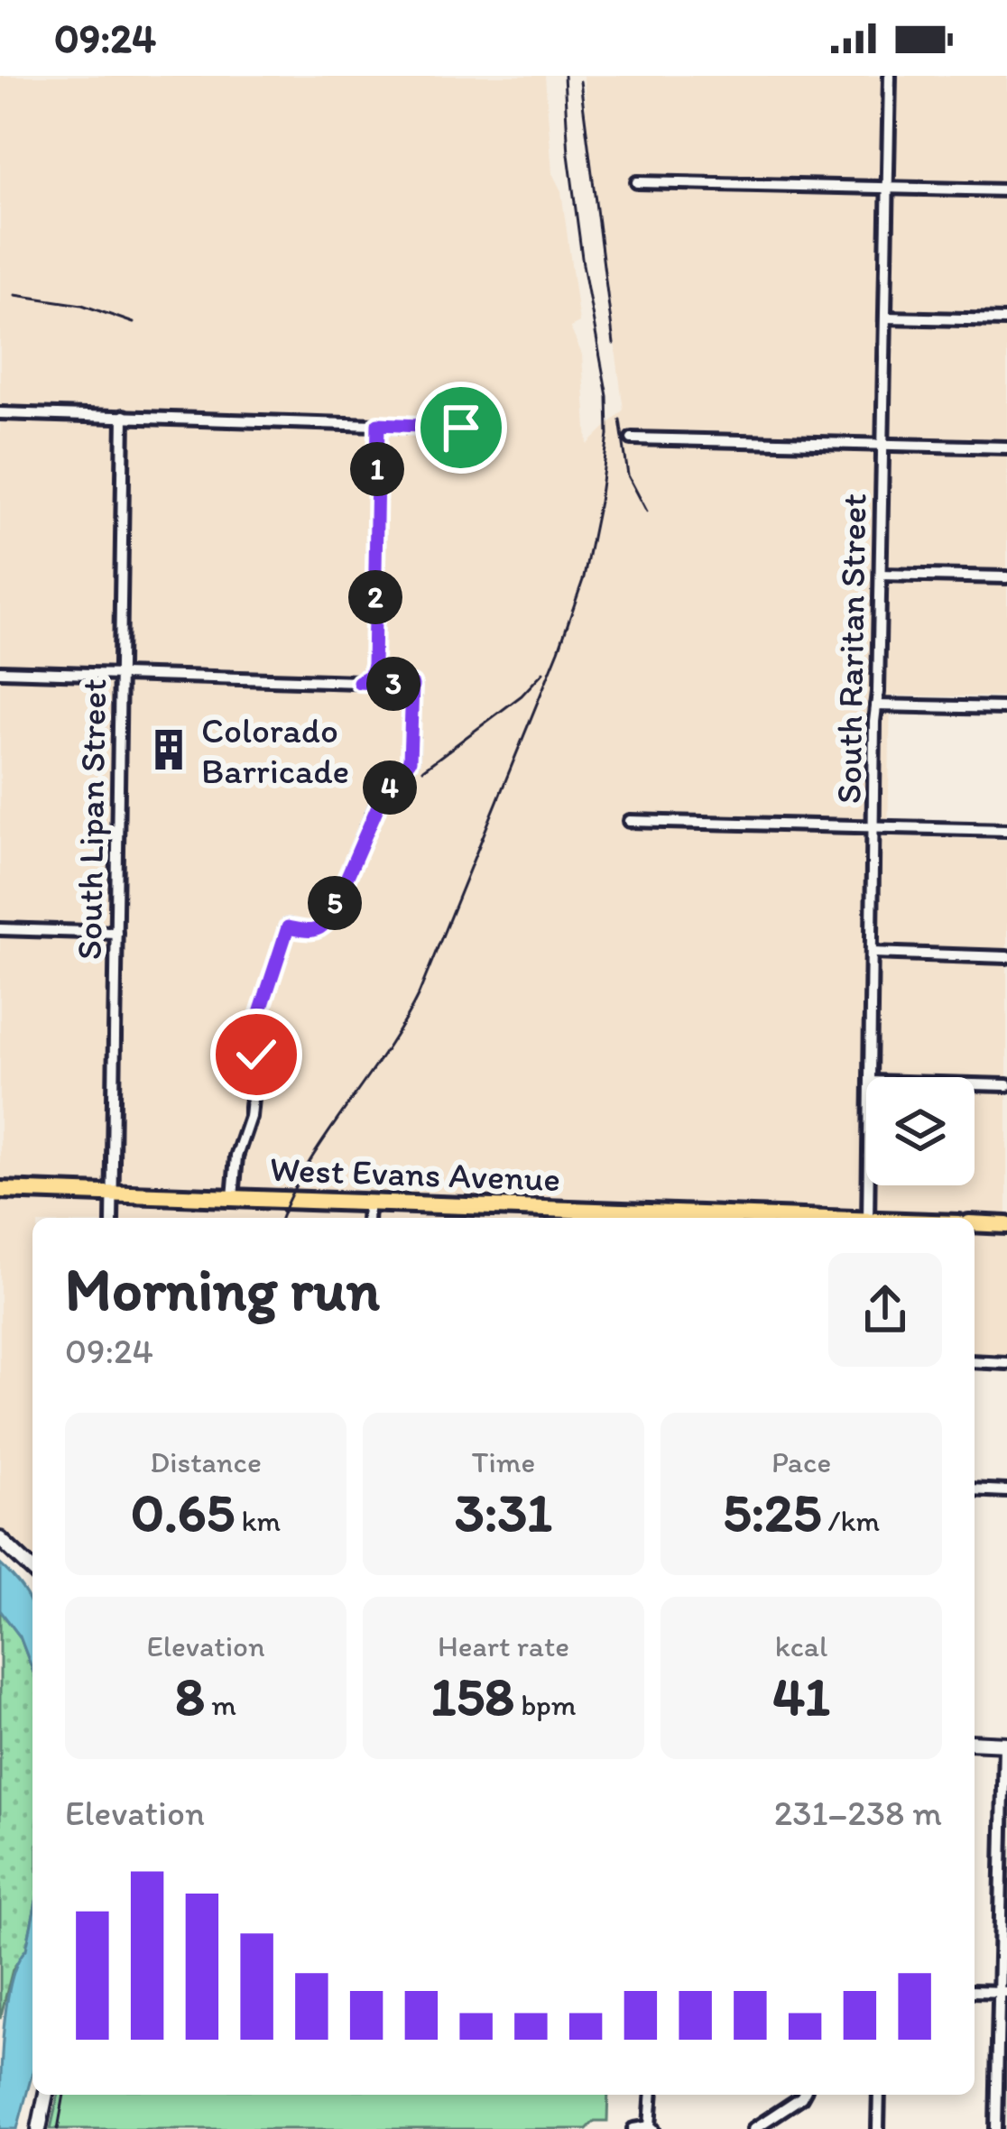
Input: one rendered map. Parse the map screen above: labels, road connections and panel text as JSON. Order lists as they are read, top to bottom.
{
  "streets": {
    "main road": ["West Evans Avenue"],
    "street": ["South Raritan Street", "South Lipan Street"]
  },
  "crossings": [
    ["South Lipan Street", "West Evans Avenue"]
  ],
  "places": {
    "building": ["Colorado Barricade"]
  },
  "page": {
    "status": "09:24",
    "pins": [
      "1",
      "2",
      "3",
      "4",
      "5"
    ],
    "heading": ["Morning run", "09:24"],
    "stats": [
      ["Distance", "0.65 km"],
      ["Time", "3:31"],
      ["Pace", "5:25 /km"],
      ["Elevation", "8 m"],
      ["Heart rate", "158 bpm"],
      ["kcal", "41"]
    ],
    "chart": ["Elevation", "231–238 m"]
  }
}
